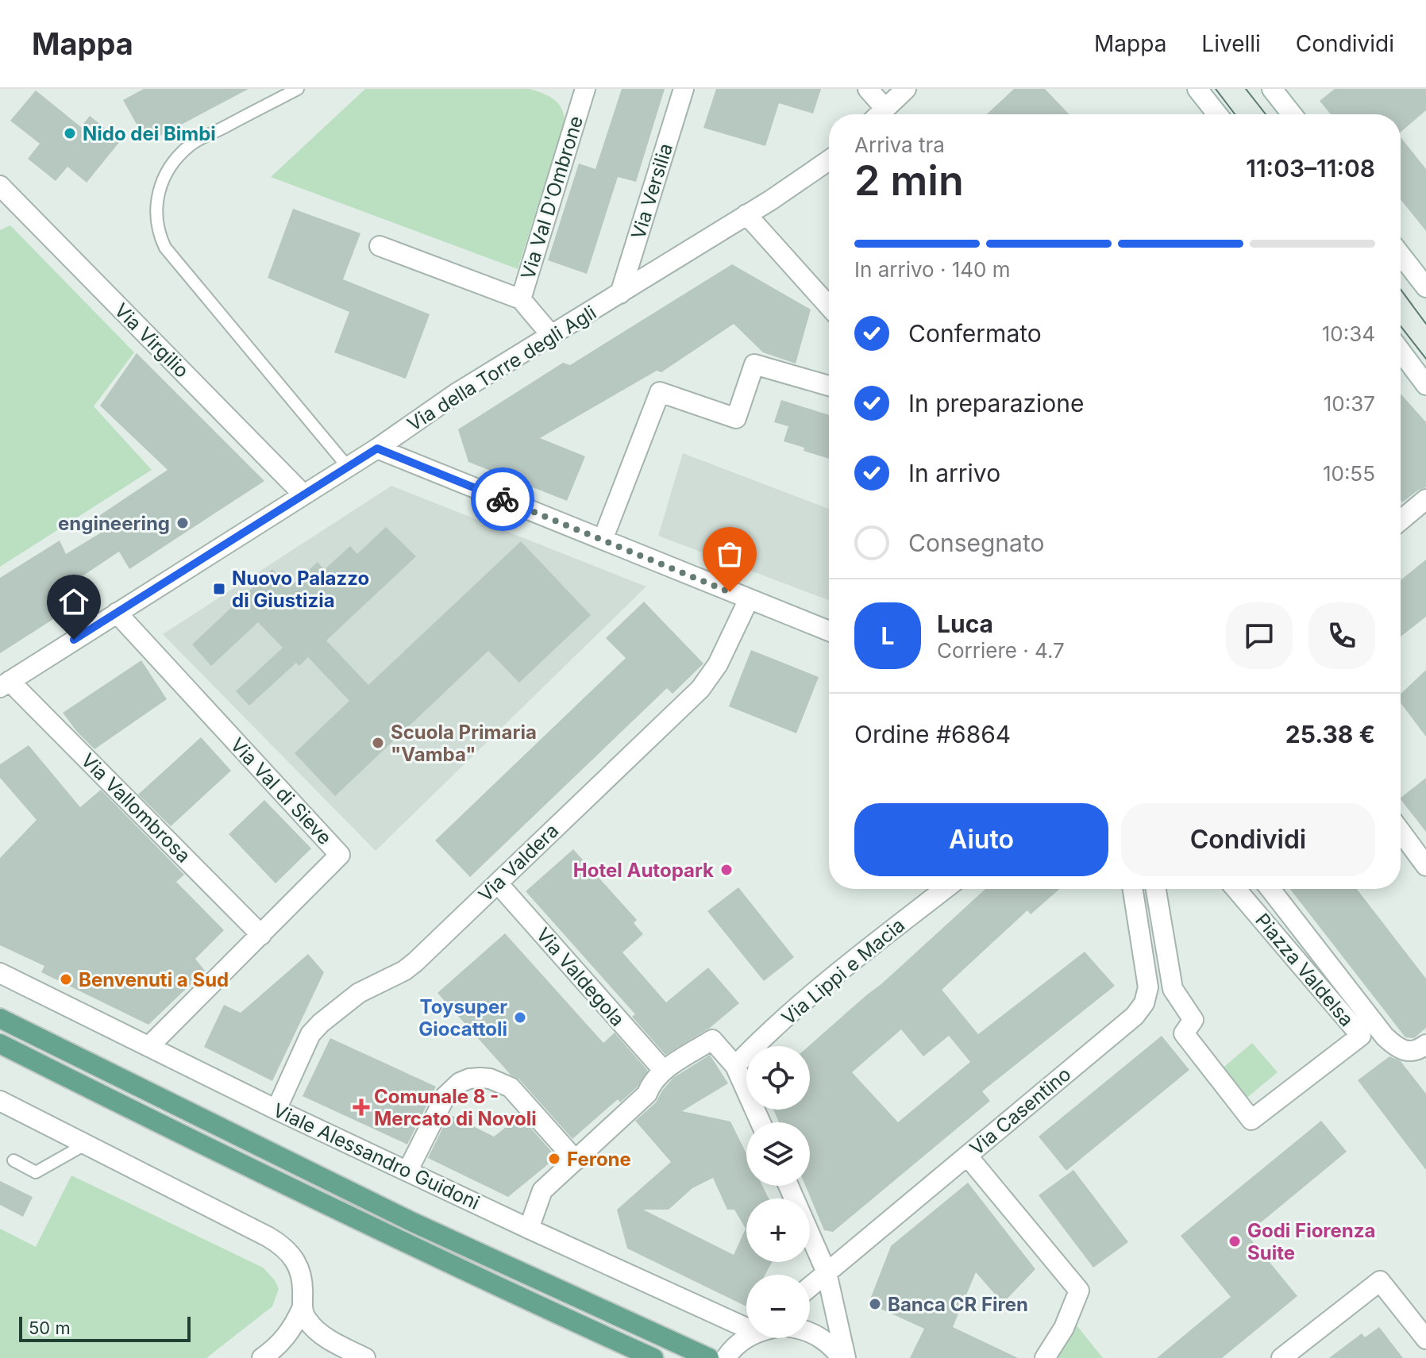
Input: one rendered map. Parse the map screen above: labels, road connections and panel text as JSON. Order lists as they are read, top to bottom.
{
  "streets": {
    "street": [
      "Via Versilia",
      "Via Val D'Ombrone",
      "Via Virgilio",
      "Via della Torre degli Agli",
      "Via Val di Sieve",
      "Via Vallombrosa",
      "Via Valdera",
      "Piazza Valdelsa",
      "Via Lippi e Macia",
      "Via Valdegola",
      "Via Casentino",
      "Viale Alessandro Guidoni"
    ]
  },
  "crossings": [
    ["Via Versilia", "Via della Torre degli Agli"],
    ["Via Val D'Ombrone", "Via della Torre degli Agli"],
    ["Via Virgilio", "Via della Torre degli Agli"],
    ["Via della Torre degli Agli", "Via Val di Sieve"],
    ["Via della Torre degli Agli", "Via Vallombrosa"],
    ["Via Val di Sieve", "Via Vallombrosa"],
    ["Via Val di Sieve", "Viale Alessandro Guidoni"],
    ["Via Valdera", "Via Valdegola"],
    ["Via Valdera", "Viale Alessandro Guidoni"]
  ],
  "places": {
    "other": [
      "Nido dei Bimbi",
      "engineering",
      "Scuola Primaria \"Vamba\"",
      "Hotel Autopark",
      "Benvenuti a Sud",
      "Toysuper Giocattoli",
      "Ferone",
      "Godi Fiorenza Suite",
      "Banca CR Firen"
    ],
    "transit": ["Nuovo Palazzo di Giustizia"],
    "health": ["Comunale 8 - Mercato di Novoli"]
  },
  "scale_bar": "50 m",
  "page": {
    "header": "Mappa",
    "nav": ["Mappa", "Livelli", "Condividi"],
    "heading": ["2 min", "Arriva tra", "11:03–11:08"],
    "panel": [
      "Luca",
      "Corriere · 4.7",
      "Ordine #6864",
      "25.38 €"
    ],
    "bar": "In arrivo · 140 m",
    "list": [
      ["Confermato", "10:34"],
      ["In preparazione", "10:37"],
      ["In arrivo", "10:55"],
      "Consegnato"
    ],
    "round": "L",
    "buttons": ["Aiuto", "Condividi"],
    "map_buttons": ["+", "−"],
    "scale": "50 m"
  }
}
